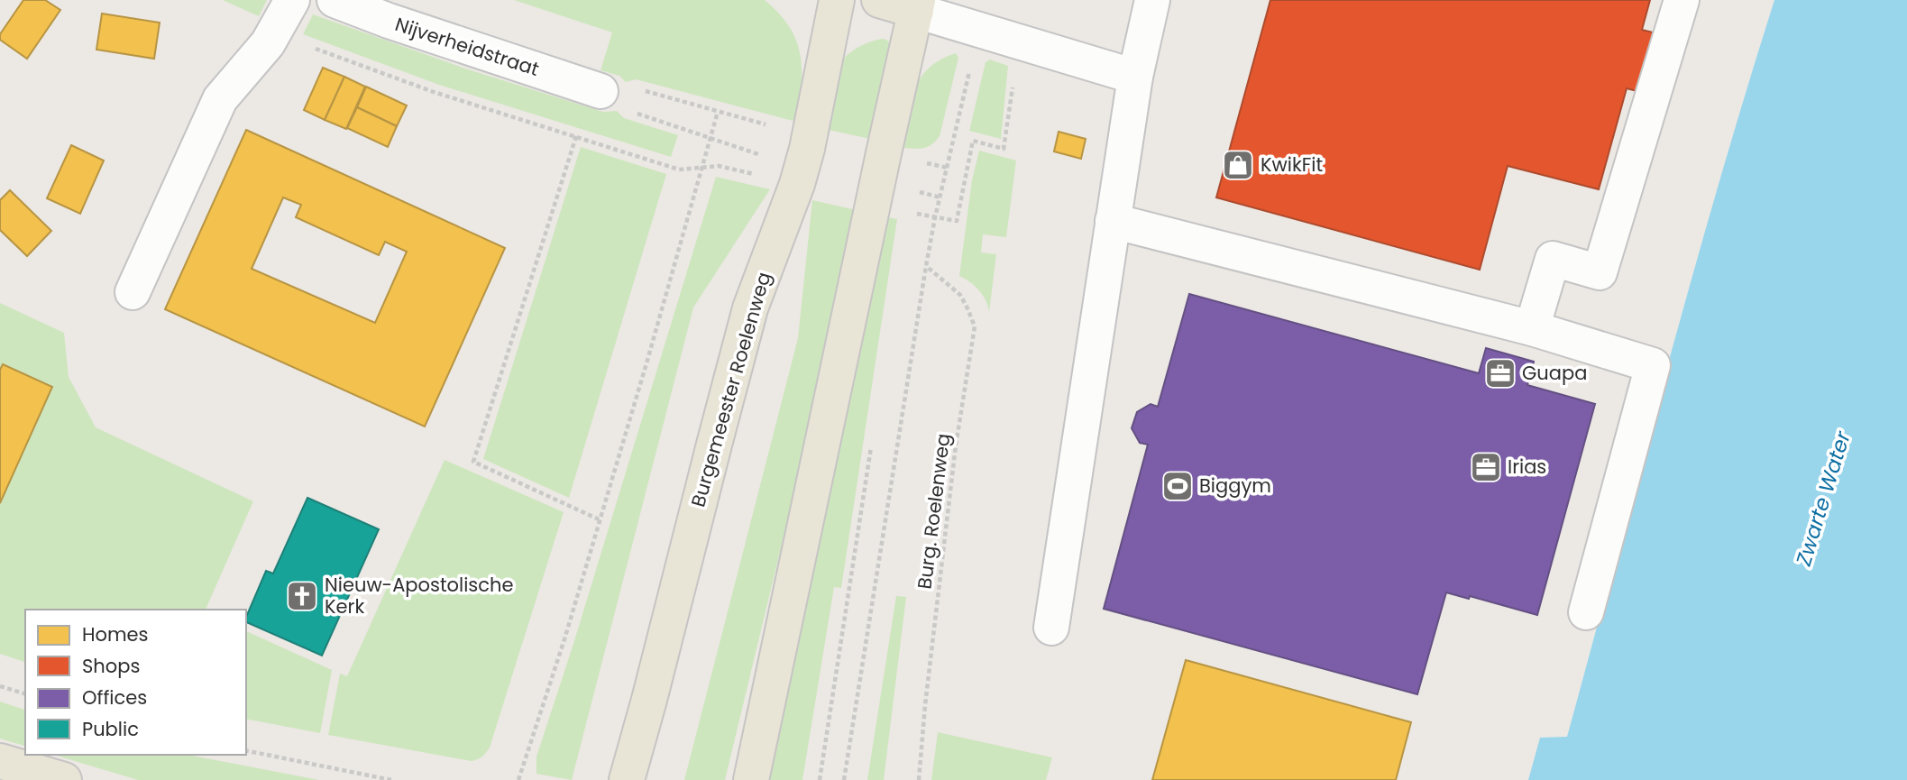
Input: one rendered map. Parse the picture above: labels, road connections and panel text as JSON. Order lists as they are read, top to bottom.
{
  "streets": {
    "main road": ["Burgemeester Roelenweg"],
    "street": ["Nijverheidstraat"],
    "path": ["Burg. Roelenweg"]
  },
  "water": ["Zwarte Water"],
  "places": {
    "shop": ["KwikFit"],
    "office": ["Guapa", "Irias"],
    "sports": ["Biggym"],
    "church": ["Nieuw-Apostolische Kerk"]
  },
  "legend": [
    "Homes",
    "Shops",
    "Offices",
    "Public"
  ]
}
